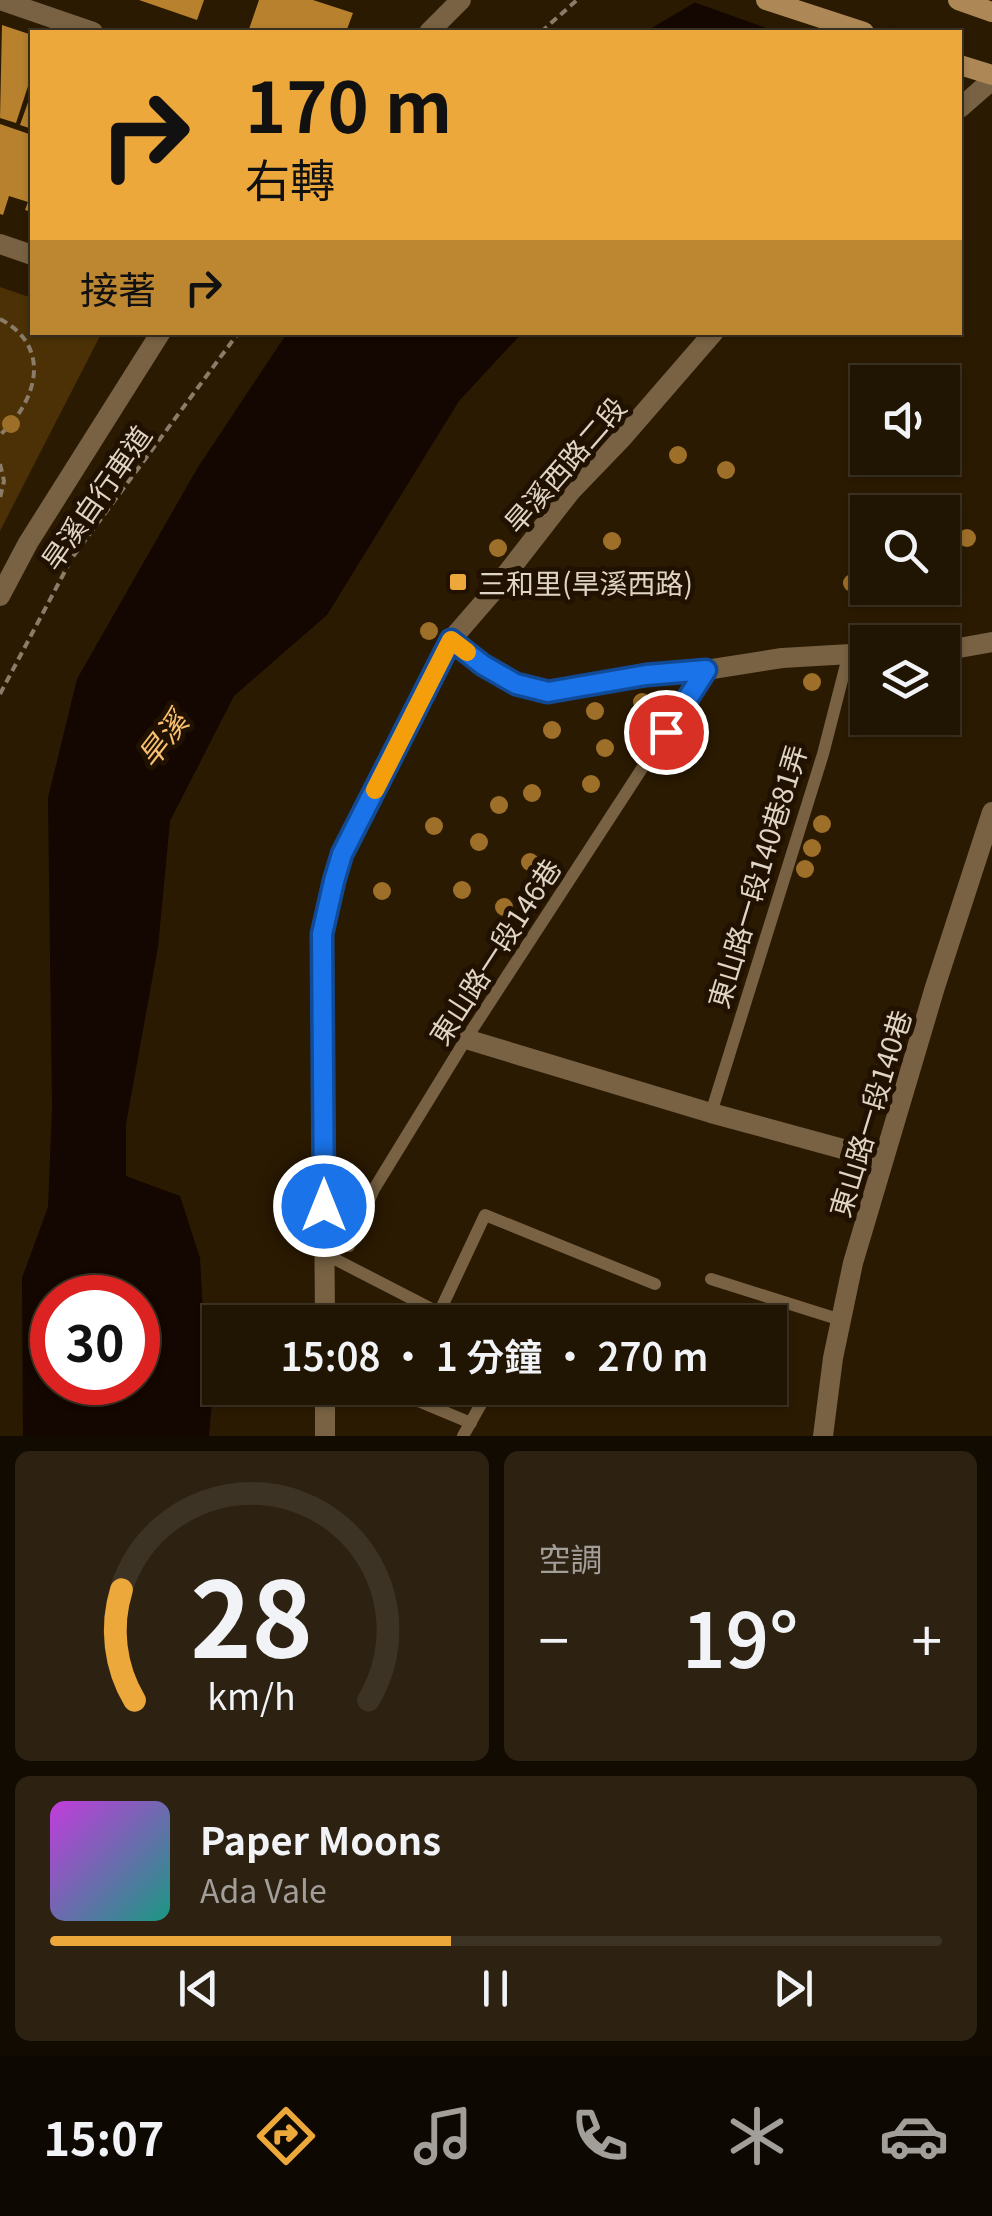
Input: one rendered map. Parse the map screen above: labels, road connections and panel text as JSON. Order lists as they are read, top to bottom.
{
  "streets": {
    "street": ["旱溪西路二段", "東山路一段140巷"],
    "lane": ["東山路一段140巷81弄", "東山路一段146巷"],
    "path": ["旱溪自行車道"]
  },
  "crossings": [
    ["旱溪西路二段", "東山路一段146巷"]
  ],
  "water": ["旱溪"],
  "places": {
    "transit": ["三和里(旱溪西路)"]
  },
  "page": {
    "turn": ["170 m", "右轉"],
    "then": "接著",
    "limit": "30",
    "trip": "15:08 · 1 分鐘 · 270 m",
    "tile": "空調",
    "heat": ["−", "19°", "+"],
    "song": ["Paper Moons", "Ada Vale"],
    "tabs": "15:07",
    "gauge": ["28", "km/h"]
  }
}
